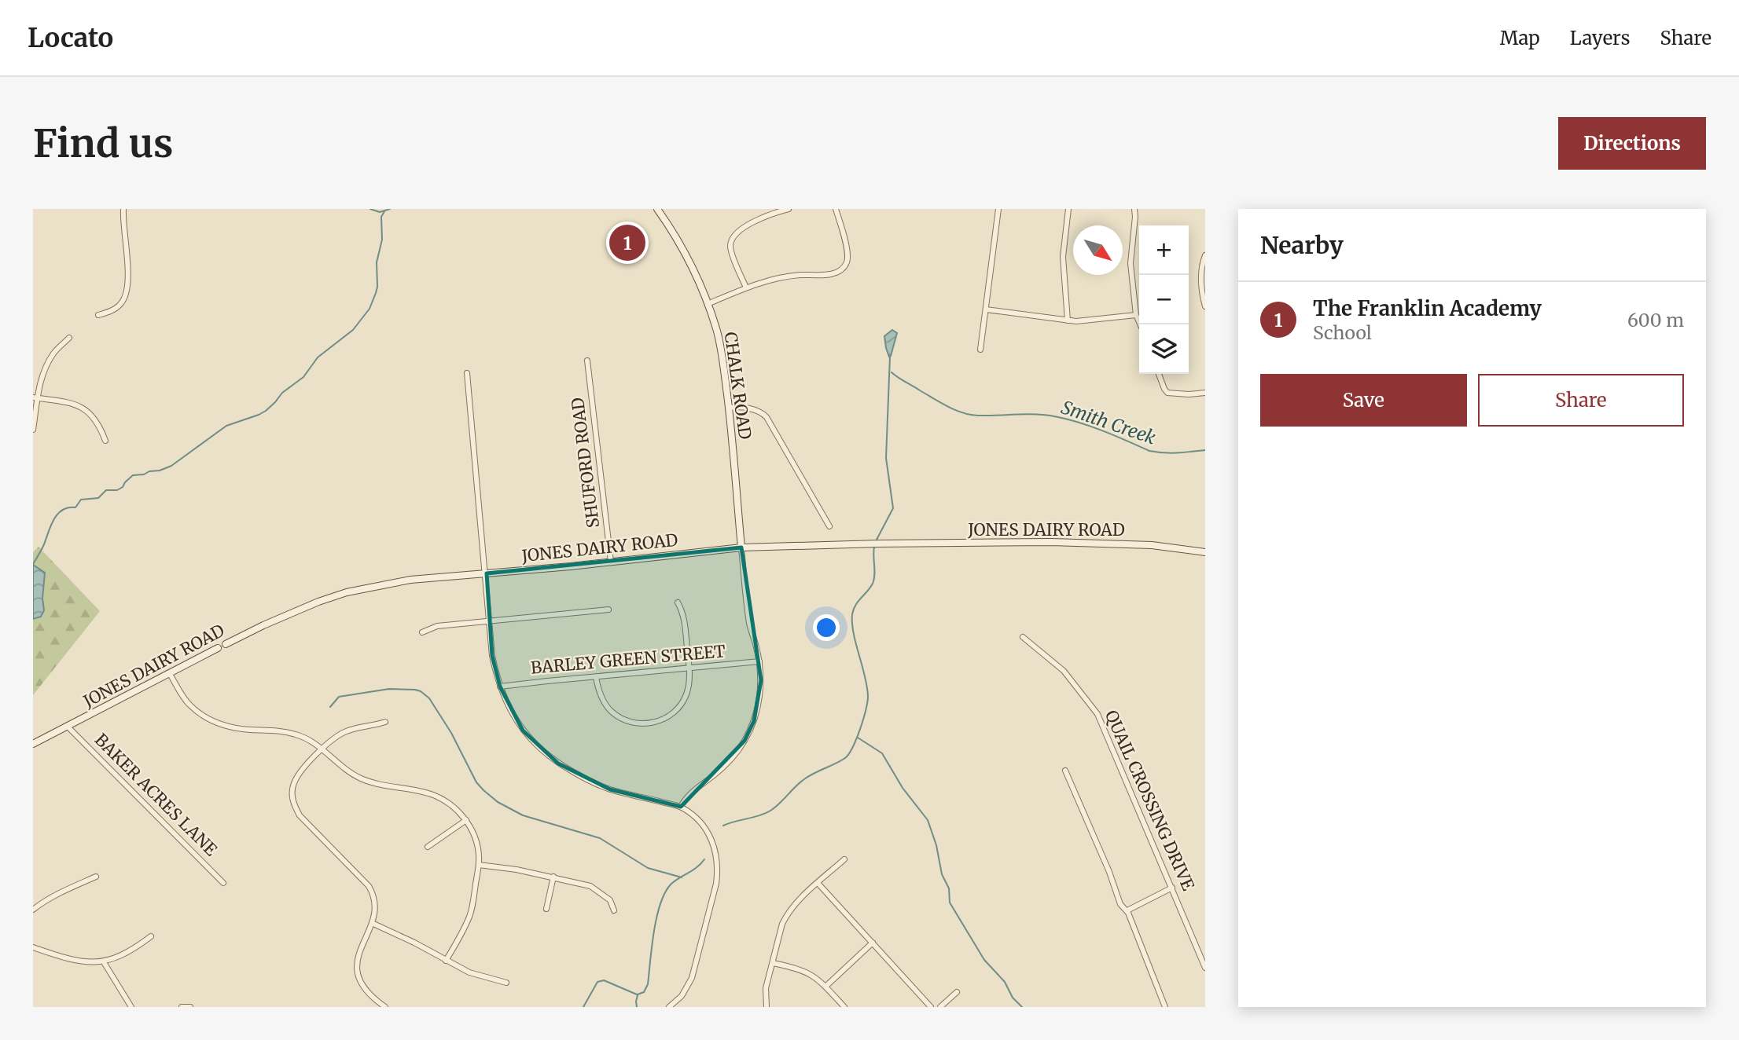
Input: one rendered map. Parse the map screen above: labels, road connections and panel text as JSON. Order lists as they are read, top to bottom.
{
  "streets": {
    "street": [
      "CHALK ROAD",
      "SHUFORD ROAD",
      "JONES DAIRY ROAD",
      "BARLEY GREEN STREET",
      "BAKER ACRES LANE",
      "QUAIL CROSSING DRIVE"
    ]
  },
  "crossings": [
    ["CHALK ROAD", "JONES DAIRY ROAD"],
    ["SHUFORD ROAD", "JONES DAIRY ROAD"],
    ["JONES DAIRY ROAD", "BAKER ACRES LANE"]
  ],
  "water": ["Smith Creek"],
  "north": "bottom right",
  "page": {
    "header": "Locato",
    "nav": ["Map", "Layers", "Share"],
    "buttons": [
      "Directions",
      ["Save", "Share"]
    ],
    "title": "Find us",
    "heading": "Nearby",
    "pins": "1",
    "map_buttons": ["+", "−"],
    "list": [
      {
        "mark": "1",
        "name": "The Franklin Academy",
        "note": "School",
        "value": "600 m"
      }
    ]
  }
}
